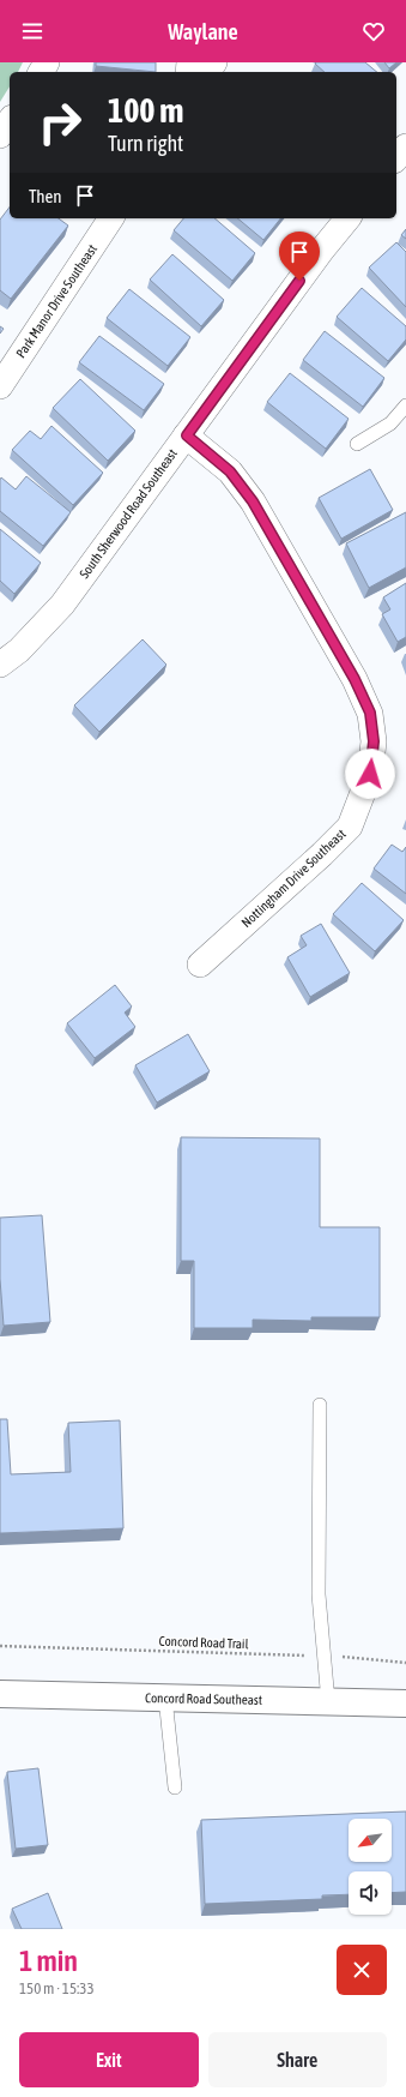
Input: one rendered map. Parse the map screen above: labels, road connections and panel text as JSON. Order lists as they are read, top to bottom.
{
  "streets": {
    "street": [
      "Park Manor Drive Southeast",
      "South Sherwood Road Southeast",
      "Nottingham Drive Southeast",
      "Concord Road Southeast"
    ],
    "path": ["Concord Road Trail"]
  },
  "crossings": [
    ["South Sherwood Road Southeast", "Nottingham Drive Southeast"]
  ],
  "north": "bottom left",
  "page": {
    "header": "Waylane",
    "turn": ["100 m", "Turn right"],
    "then": "Then",
    "heading": ["1 min", "150 m · 15:33"],
    "buttons": ["Exit", "Share"]
  }
}
